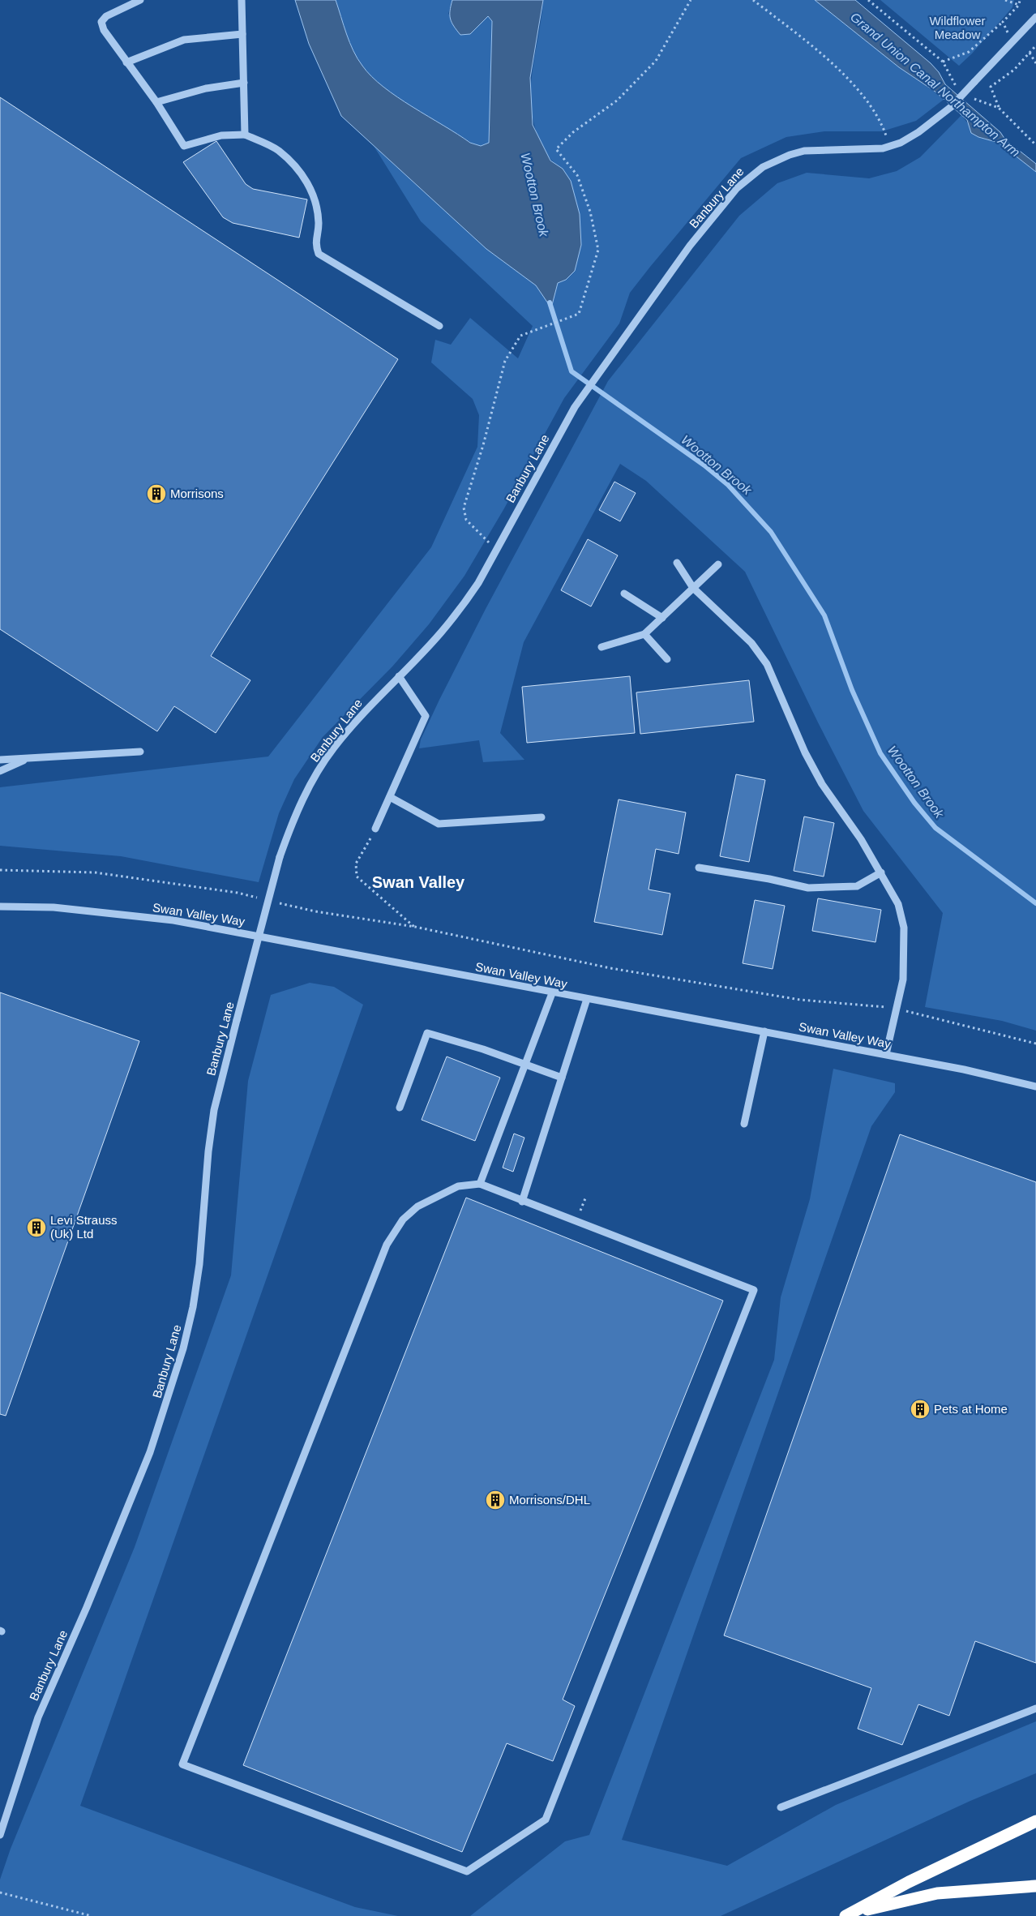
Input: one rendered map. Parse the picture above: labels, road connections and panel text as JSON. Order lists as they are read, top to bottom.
{
  "streets": {
    "street": ["Banbury Lane", "Swan Valley Way"]
  },
  "districts": ["Swan Valley"],
  "water": ["Grand Union Canal Northampton Arm", "Wootton Brook"],
  "parks": ["Wildflower Meadow"],
  "places": {
    "building": [
      "Morrisons",
      "Levi Strauss (Uk) Ltd",
      "Pets at Home",
      "Morrisons/DHL"
    ]
  }
}
